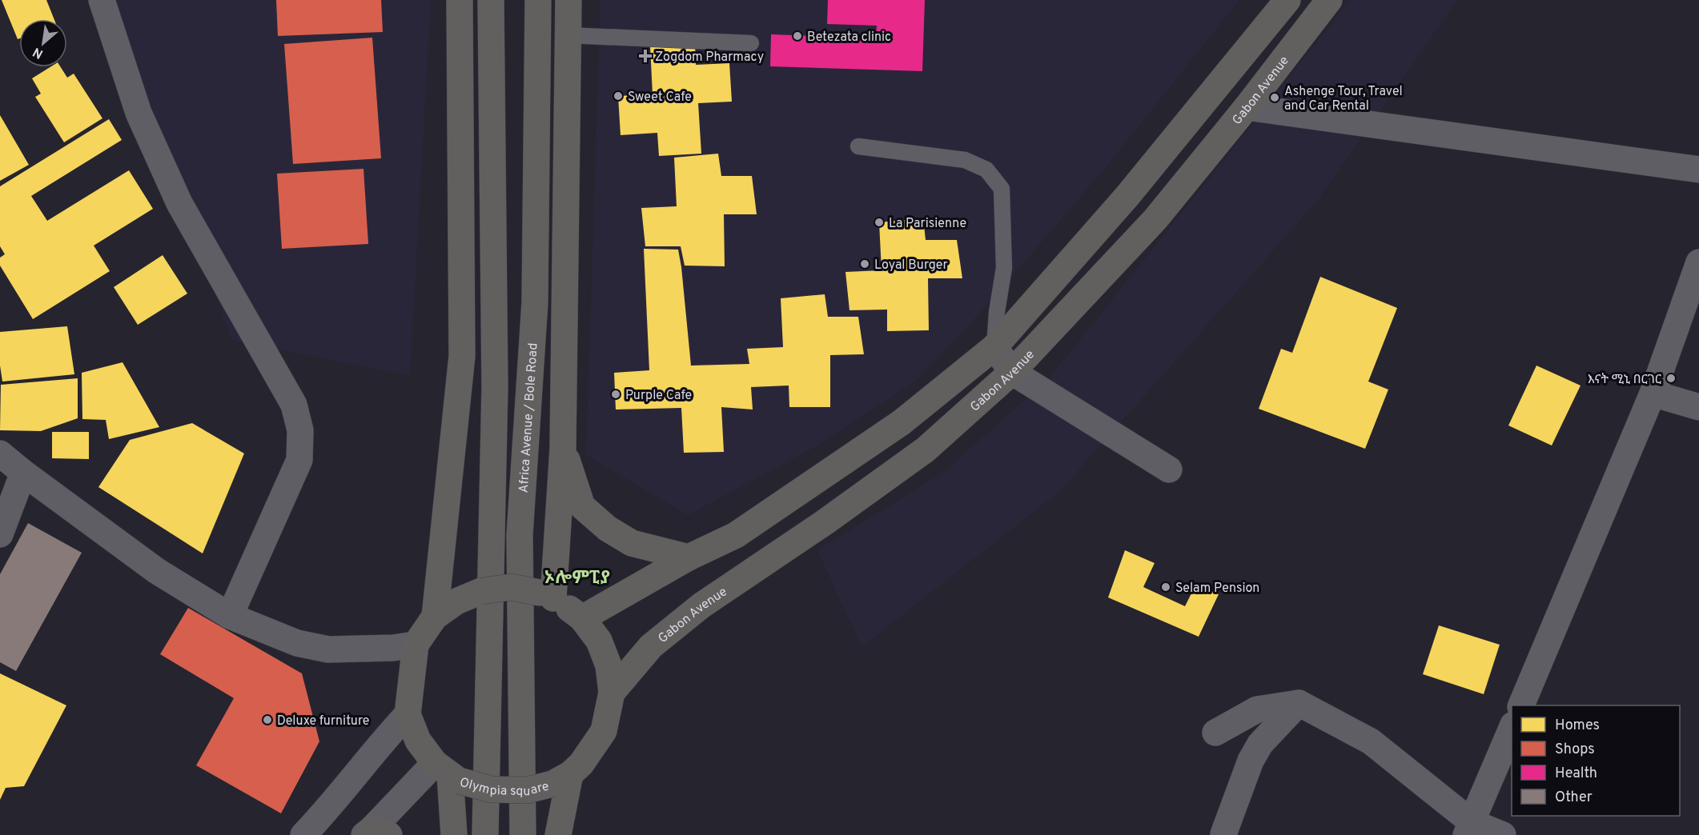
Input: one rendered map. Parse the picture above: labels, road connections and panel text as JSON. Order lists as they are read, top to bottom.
{
  "streets": {
    "main road": ["Gabon Avenue", "Africa Avenue / Bole Road", "Olympia square"]
  },
  "districts": ["ኦሎምፒያ"],
  "places": {
    "other": [
      "Betezata clinic",
      "Sweet Cafe",
      "Ashenge Tour, Travel and Car Rental",
      "La Parisienne",
      "Loyal Burger",
      "እናት ሚኒ በርገር",
      "Purple Cafe",
      "Selam Pension",
      "Deluxe furniture"
    ],
    "health": ["Zogdom Pharmacy"]
  },
  "legend": [
    "Homes",
    "Shops",
    "Health",
    "Other"
  ],
  "north": "bottom left"
}
